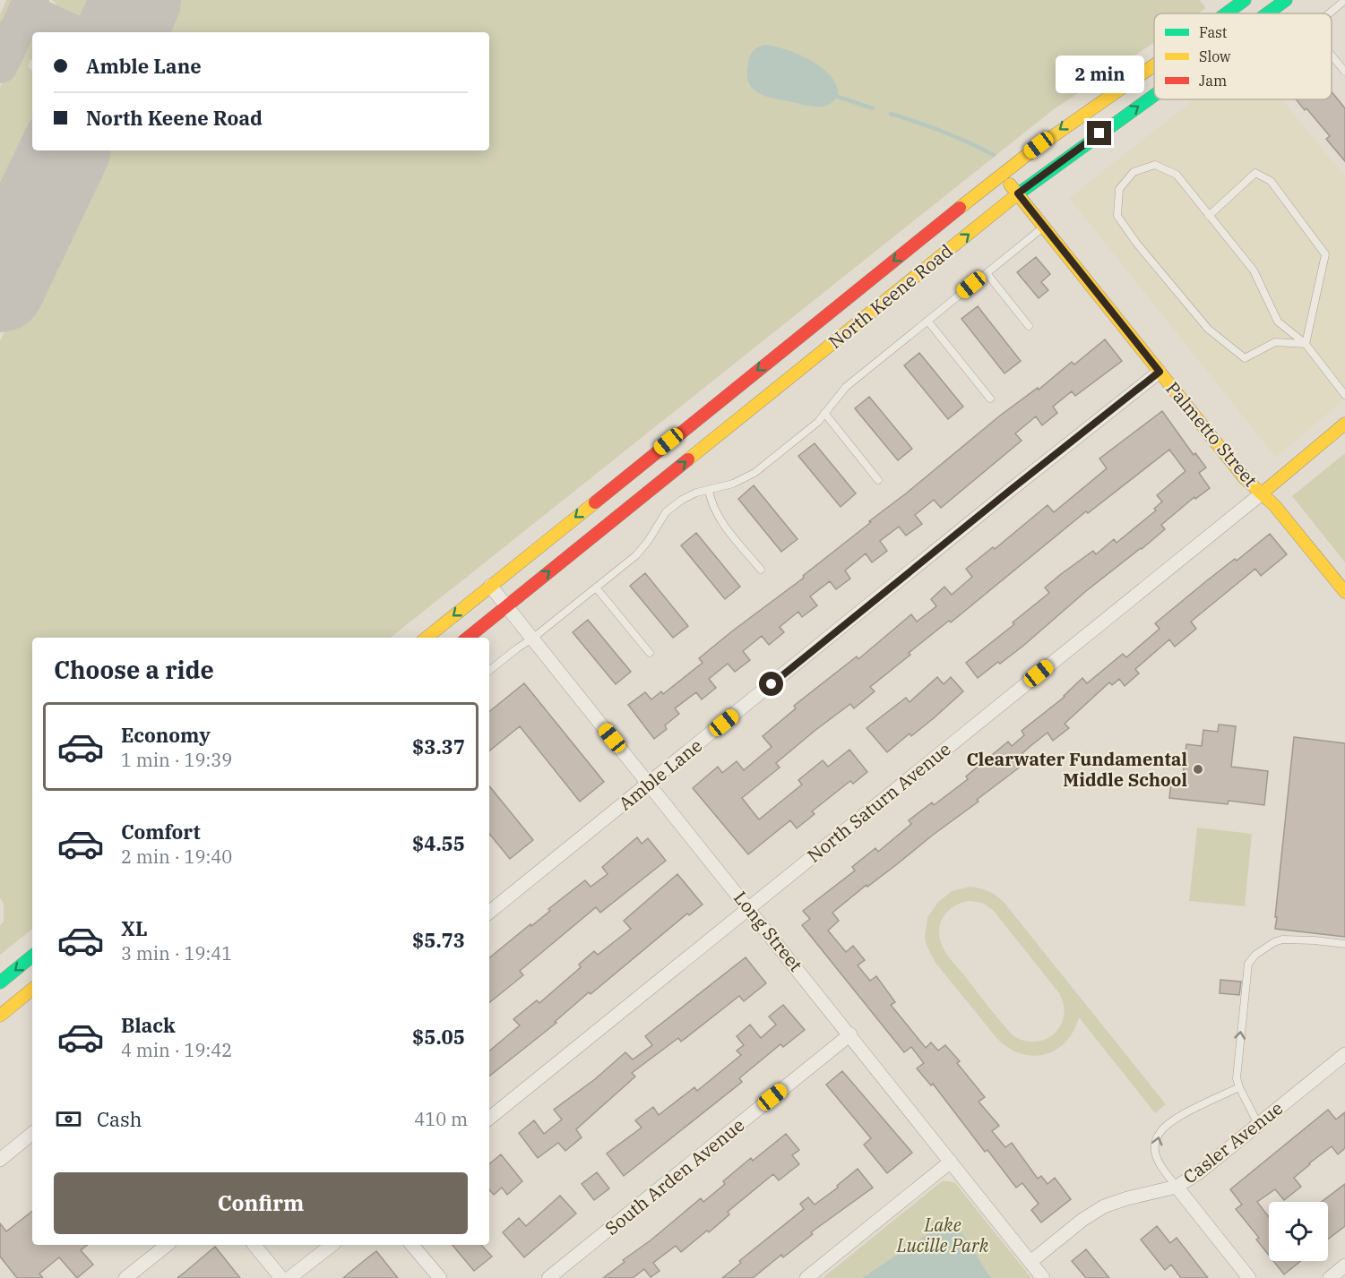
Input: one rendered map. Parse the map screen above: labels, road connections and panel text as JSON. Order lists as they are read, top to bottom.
{
  "streets": {
    "main road": ["North Keene Road", "Palmetto Street", "North Saturn Avenue"],
    "street": [
      "Amble Lane",
      "Long Street",
      "Casler Avenue",
      "South Arden Avenue"
    ]
  },
  "crossings": [
    ["North Keene Road", "Palmetto Street"],
    ["North Keene Road", "Long Street"],
    ["Palmetto Street", "Amble Lane"],
    ["Palmetto Street", "North Saturn Avenue"],
    ["Amble Lane", "Long Street"],
    ["North Saturn Avenue", "Long Street"],
    ["Long Street", "Casler Avenue"],
    ["Long Street", "South Arden Avenue"]
  ],
  "parks": ["Lake Lucille Park"],
  "places": ["Clearwater Fundamental Middle School"],
  "legend": ["Fast", "Slow", "Jam"],
  "page": {
    "banner": ["Amble Lane", "North Keene Road"],
    "bubble": "2 min",
    "heading": "Choose a ride",
    "list": [
      {
        "name": "Economy",
        "note": "1 min · 19:39",
        "value": "$3.37"
      },
      {
        "name": "Comfort",
        "note": "2 min · 19:40",
        "value": "$4.55"
      },
      {
        "name": "XL",
        "note": "3 min · 19:41",
        "value": "$5.73"
      },
      {
        "name": "Black",
        "note": "4 min · 19:42",
        "value": "$5.05"
      }
    ],
    "pay": ["Cash", "410 m"],
    "buttons": "Confirm"
  }
}
